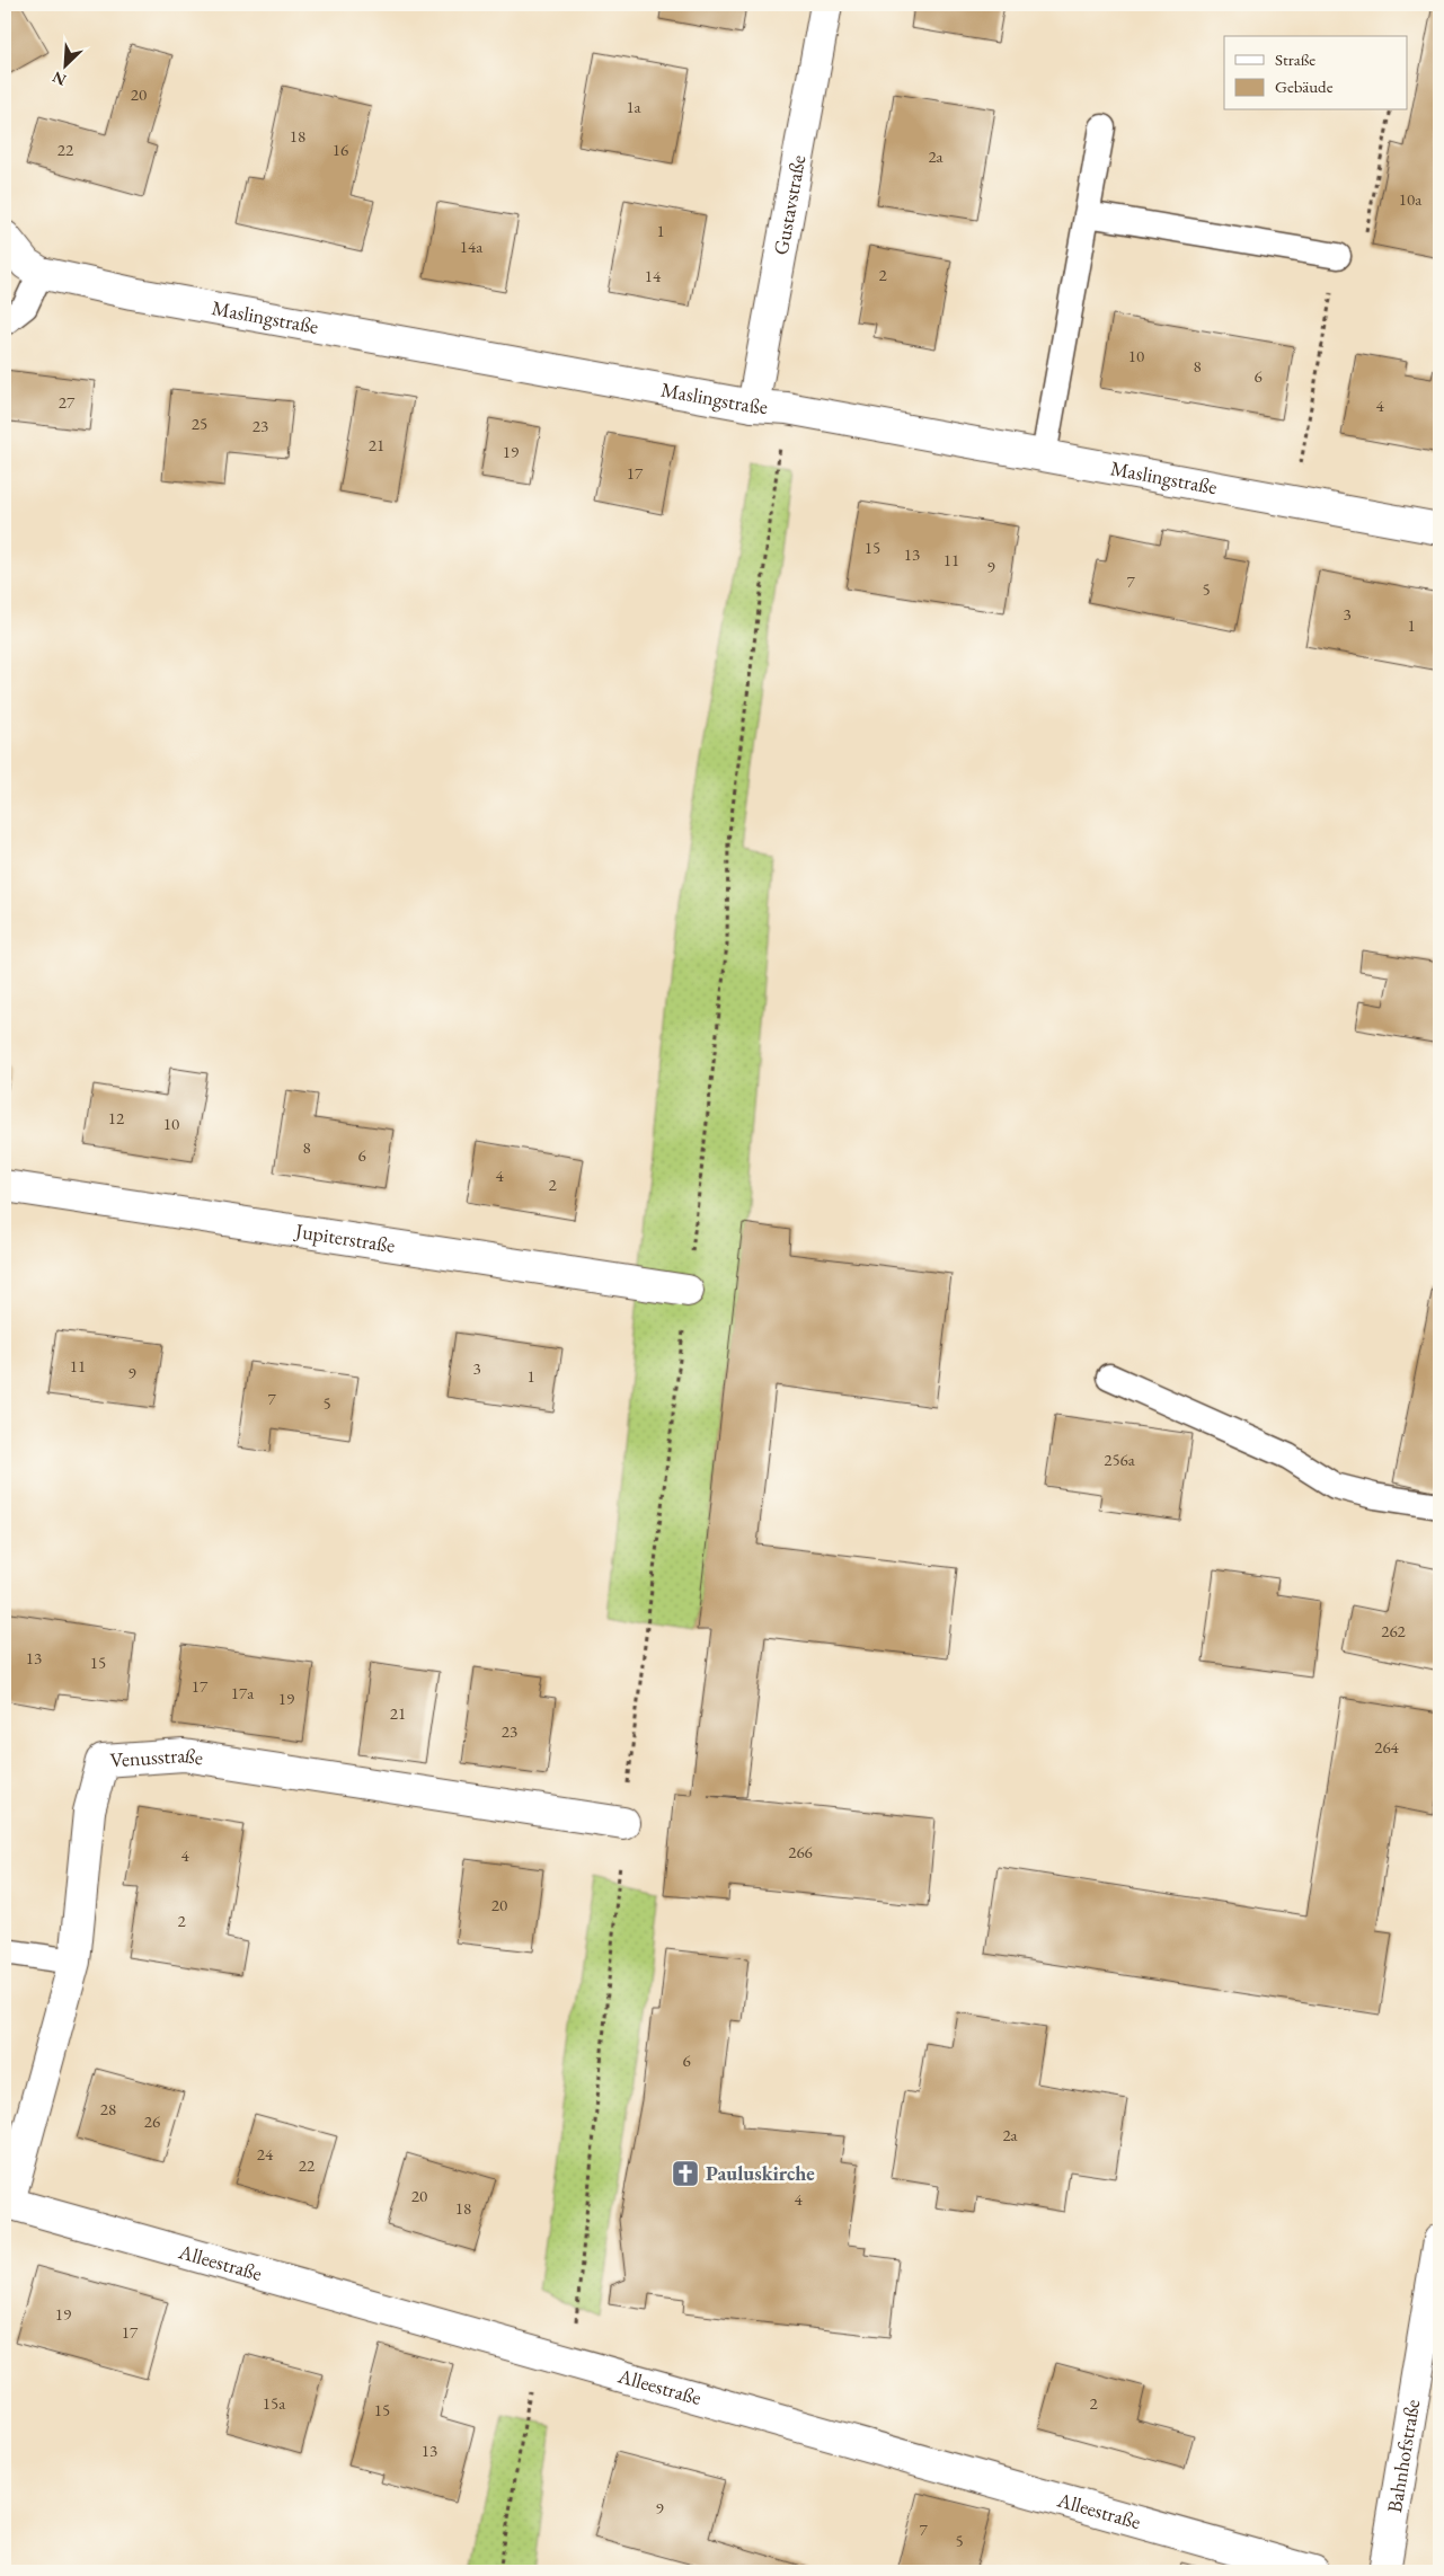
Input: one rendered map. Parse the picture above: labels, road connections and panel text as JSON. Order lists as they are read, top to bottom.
{
  "streets": {
    "street": [
      "Gustavstraße",
      "Maslingstraße",
      "Jupiterstraße",
      "Venusstraße",
      "Alleestraße",
      "Bahnhofstraße"
    ]
  },
  "crossings": [
    ["Gustavstraße", "Maslingstraße"],
    ["Venusstraße", "Alleestraße"]
  ],
  "places": {
    "church": ["Pauluskirche"]
  },
  "house_numbers": [
    "20",
    "1a",
    "18",
    "22",
    "16",
    "2a",
    "10a",
    "1",
    "14a",
    "2",
    "14",
    "10",
    "8",
    "6",
    "27",
    "4",
    "25",
    "23",
    "21",
    "19",
    "17",
    "15",
    "13",
    "11",
    "9",
    "7",
    "5",
    "3",
    "1",
    "12",
    "10",
    "8",
    "6",
    "4",
    "2",
    "11",
    "3",
    "9",
    "1",
    "7",
    "5",
    "256a",
    "262",
    "13",
    "15",
    "17",
    "17a",
    "19",
    "21",
    "23",
    "264",
    "266",
    "4",
    "20",
    "2",
    "6",
    "28",
    "26",
    "2a",
    "24",
    "22",
    "20",
    "4",
    "18",
    "19",
    "17",
    "15a",
    "2",
    "15",
    "13",
    "9",
    "7",
    "5"
  ],
  "legend": ["Straße", "Gebäude"],
  "north": "bottom left"
}
